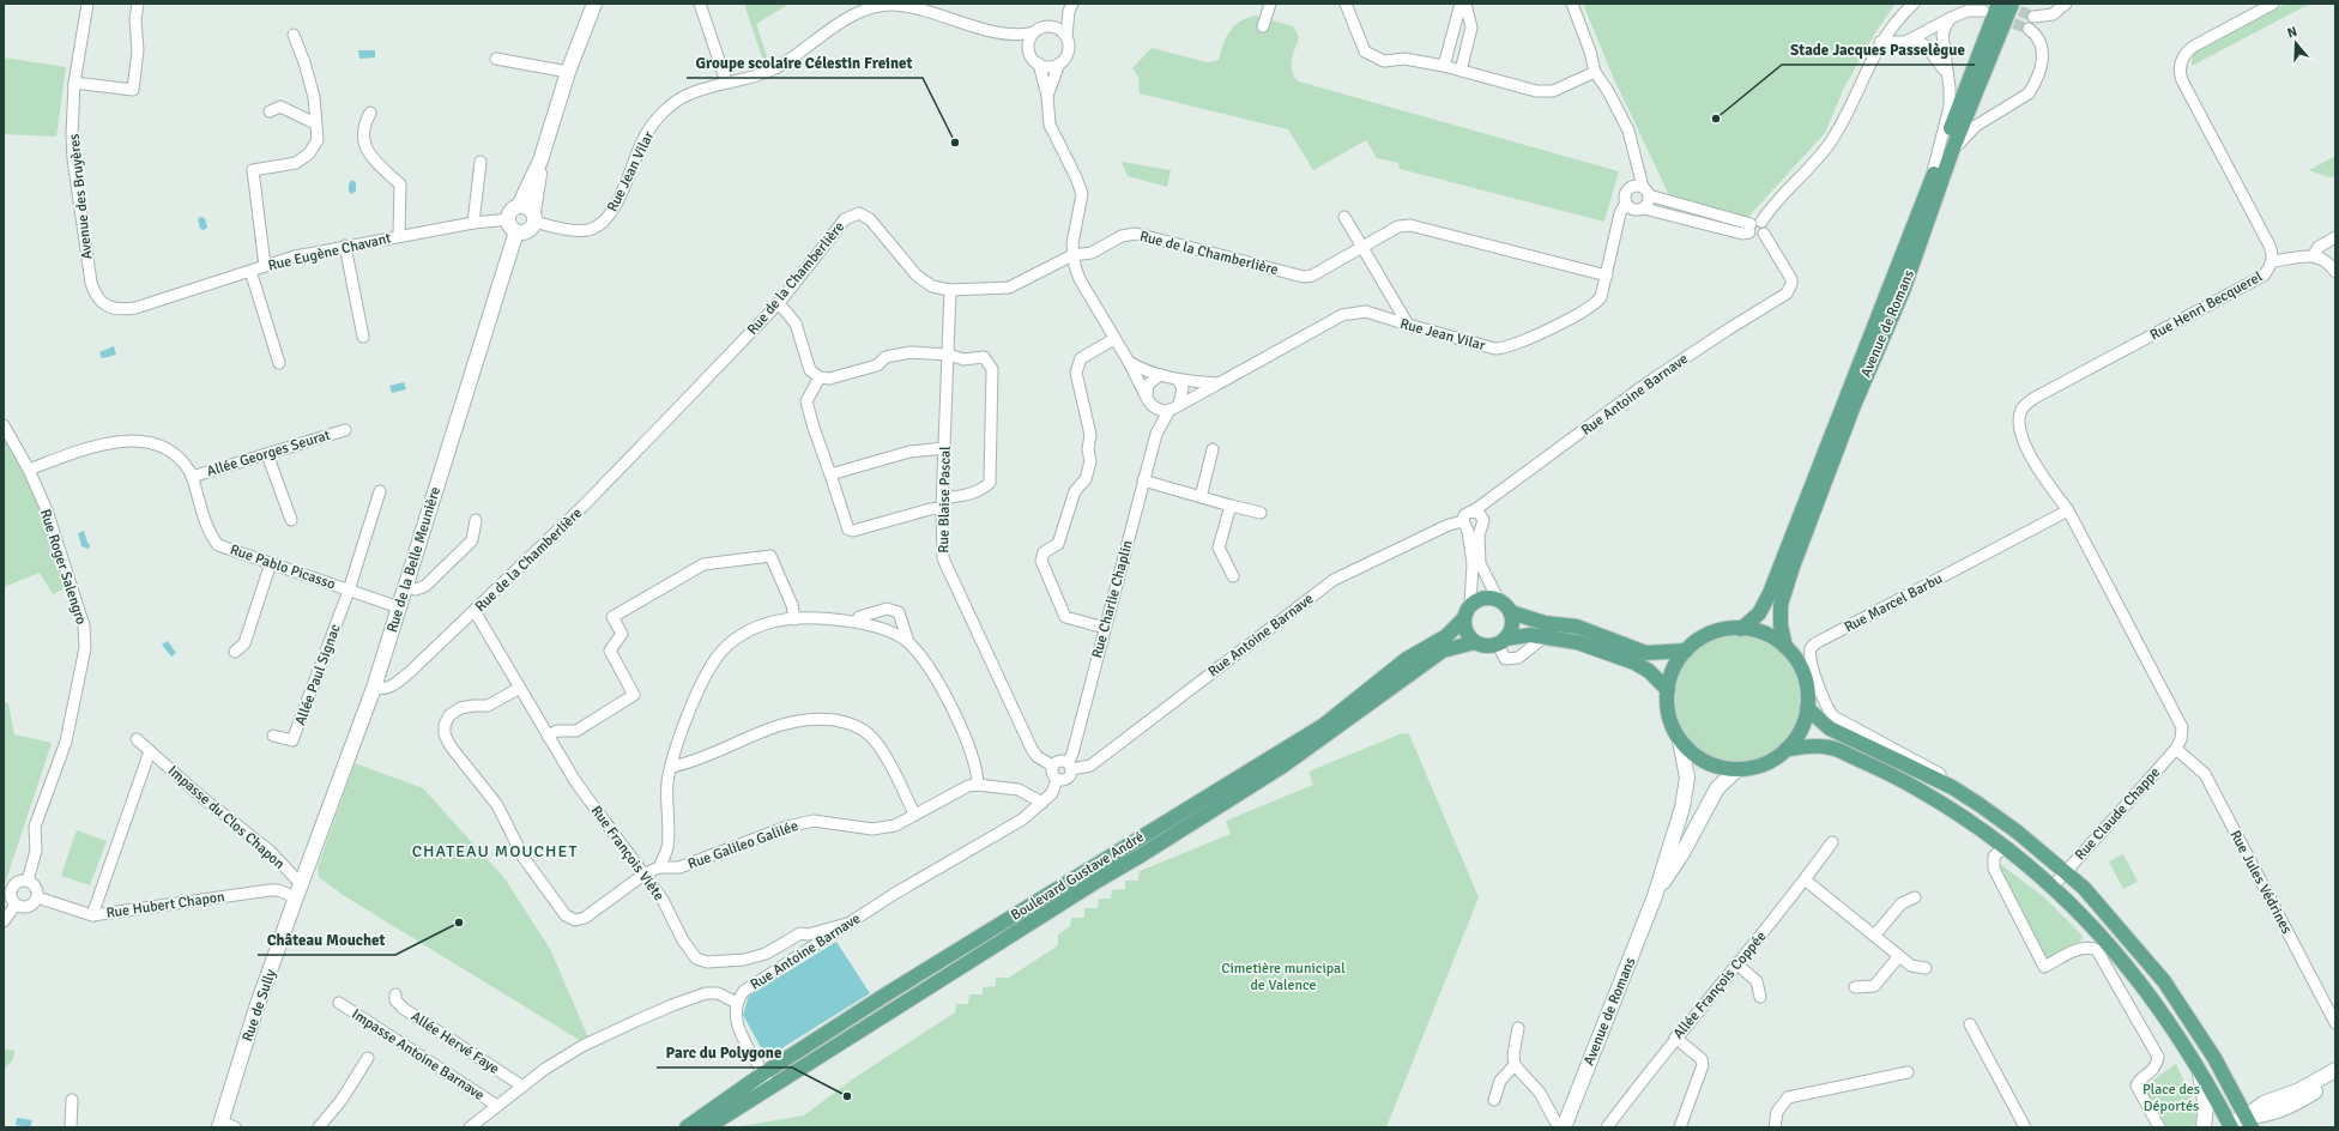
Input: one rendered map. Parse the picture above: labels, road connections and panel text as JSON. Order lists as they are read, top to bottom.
{
  "streets": {
    "main road": ["Avenue de Romans", "Boulevard Gustave André"],
    "street": [
      "Rue Jean Vilar",
      "Avenue des Bruyères",
      "Rue Eugène Chavant",
      "Rue de la Chamberlière",
      "Rue Henri Becquerel",
      "Rue Antoine Barnave",
      "Allée Georges Seurat",
      "Rue Blaise Pascal",
      "Rue de la Belle Meunière",
      "Rue Roger Salengro",
      "Rue Pablo Picasso",
      "Rue Charlie Chaplin",
      "Rue Marcel Barbu",
      "Allée Paul Signac",
      "Rue Claude Chappe",
      "Impasse du Clos Chapon",
      "Rue Galileo Galilée",
      "Rue François Viète",
      "Rue Jules Védrines",
      "Rue Hubert Chapon",
      "Allée François Coppée",
      "Rue de Sully",
      "Allée Hervé Faye",
      "Impasse Antoine Barnave"
    ]
  },
  "crossings": [
    ["Rue Jean Vilar", "Rue Eugène Chavant"],
    ["Rue Jean Vilar", "Rue de la Chamberlière"],
    ["Rue Jean Vilar", "Rue de la Belle Meunière"],
    ["Rue Jean Vilar", "Rue Charlie Chaplin"],
    ["Avenue des Bruyères", "Rue Eugène Chavant"],
    ["Rue Eugène Chavant", "Rue de la Belle Meunière"],
    ["Rue de la Chamberlière", "Rue Blaise Pascal"],
    ["Rue de la Chamberlière", "Rue de la Belle Meunière"],
    ["Rue de la Chamberlière", "Rue François Viète"],
    ["Rue Henri Becquerel", "Rue Marcel Barbu"],
    ["Avenue de Romans", "Boulevard Gustave André"],
    ["Rue Antoine Barnave", "Rue Blaise Pascal"],
    ["Rue Antoine Barnave", "Rue Charlie Chaplin"],
    ["Rue Antoine Barnave", "Rue Galileo Galilée"],
    ["Rue Antoine Barnave", "Rue François Viète"],
    ["Allée Georges Seurat", "Rue Pablo Picasso"],
    ["Rue Blaise Pascal", "Rue Charlie Chaplin"],
    ["Rue de la Belle Meunière", "Rue Pablo Picasso"],
    ["Rue de la Belle Meunière", "Impasse du Clos Chapon"],
    ["Rue de la Belle Meunière", "Rue Hubert Chapon"],
    ["Rue de la Belle Meunière", "Rue de Sully"],
    ["Rue Roger Salengro", "Rue Pablo Picasso"],
    ["Rue Roger Salengro", "Rue Hubert Chapon"],
    ["Rue Pablo Picasso", "Allée Paul Signac"],
    ["Rue Claude Chappe", "Rue Jules Védrines"],
    ["Impasse du Clos Chapon", "Rue Hubert Chapon"],
    ["Impasse du Clos Chapon", "Rue de Sully"],
    ["Rue Hubert Chapon", "Rue de Sully"]
  ],
  "districts": ["CHATEAU MOUCHET"],
  "parks": ["Cimetière municipal de Valence", "Place des Déportés"],
  "places": [
    "Stade Jacques Passelègue",
    "Groupe scolaire Célestin Freinet",
    "Château Mouchet",
    "Parc du Polygone"
  ],
  "north": "top"
}
